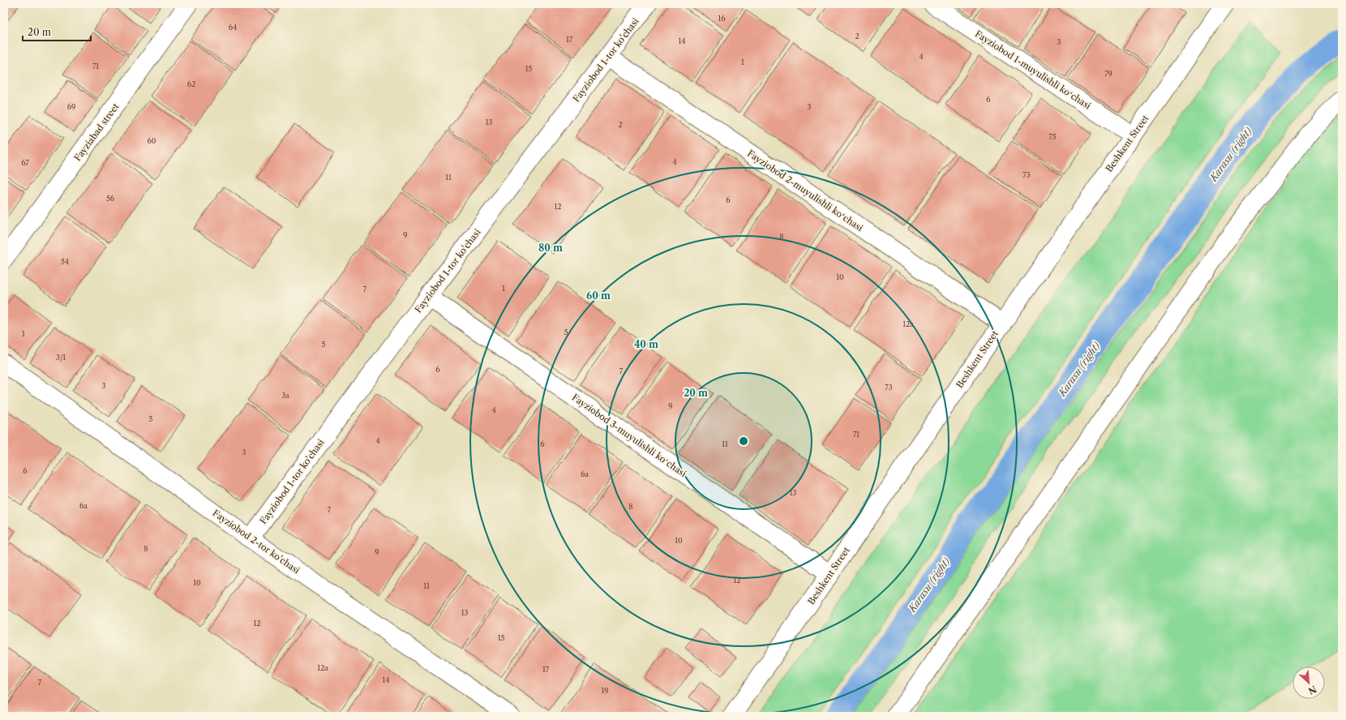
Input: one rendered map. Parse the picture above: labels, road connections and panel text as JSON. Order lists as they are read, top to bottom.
{
  "streets": {
    "street": [
      "Fayziobod 1-tor ko'chasi",
      "Fayziobod 1-muyulishli koʻchasi",
      "Fayziabad street",
      "Beshkent Street",
      "Fayziobod 2-muyulishli koʻchasi",
      "Fayziobod 3-muyulishli koʻchasi",
      "Fayziobod 2-tor ko'chasi"
    ]
  },
  "crossings": [
    ["Fayziobod 1-tor ko'chasi", "Fayziobod 2-muyulishli koʻchasi"],
    ["Fayziobod 1-tor ko'chasi", "Fayziobod 3-muyulishli koʻchasi"],
    ["Fayziobod 1-tor ko'chasi", "Fayziobod 2-tor ko'chasi"],
    ["Fayziobod 1-muyulishli koʻchasi", "Beshkent Street"],
    ["Beshkent Street", "Fayziobod 2-muyulishli koʻchasi"],
    ["Beshkent Street", "Fayziobod 3-muyulishli koʻchasi"]
  ],
  "water": ["Karasu (right)"],
  "house_numbers": [
    "16",
    "64",
    "2",
    "17",
    "14",
    "3",
    "4",
    "1",
    "71",
    "15",
    "79",
    "62",
    "6",
    "69",
    "3",
    "13",
    "2",
    "75",
    "60",
    "4",
    "67",
    "73",
    "11",
    "56",
    "6",
    "12",
    "9",
    "8",
    "54",
    "10",
    "1",
    "7",
    "12a",
    "5",
    "1",
    "5",
    "3/1",
    "6",
    "7",
    "3",
    "73",
    "3a",
    "9",
    "4",
    "5",
    "71",
    "4",
    "6",
    "11",
    "3",
    "6",
    "6a",
    "13",
    "6a",
    "8",
    "7",
    "10",
    "8",
    "9",
    "12",
    "10",
    "11",
    "13",
    "12",
    "15",
    "12a",
    "17",
    "14",
    "7",
    "19"
  ],
  "scale_bar": "20 m",
  "north": "bottom right",
  "rings": [
    "80 m",
    "60 m",
    "40 m",
    "20 m"
  ]
}
